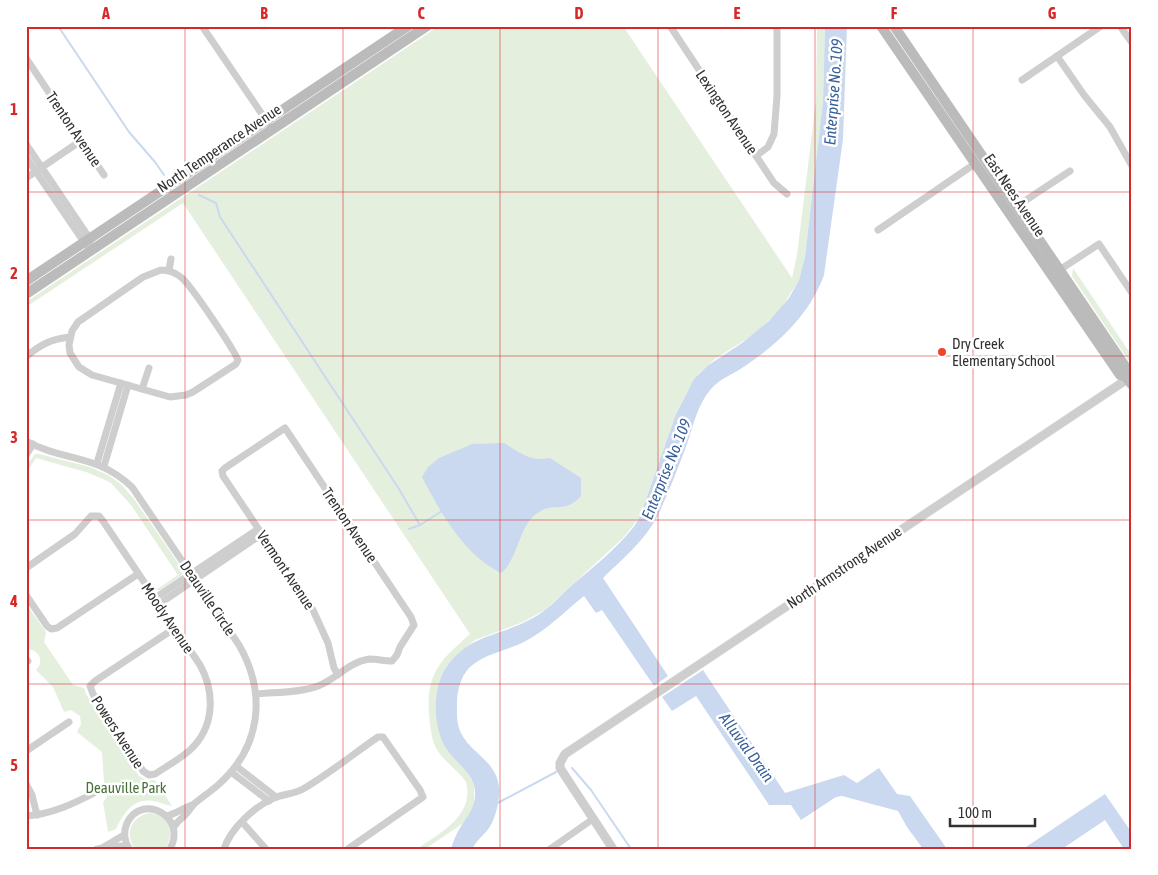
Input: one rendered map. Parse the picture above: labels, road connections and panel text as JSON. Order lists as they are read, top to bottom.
{
  "streets": {
    "main road": ["North Temperance Avenue", "East Nees Avenue"],
    "street": [
      "Lexington Avenue",
      "Trenton Avenue",
      "North Armstrong Avenue",
      "Vermont Avenue",
      "Deauville Circle",
      "Moody Avenue",
      "Powers Avenue"
    ]
  },
  "crossings": [
    ["Trenton Avenue", "Vermont Avenue"],
    ["East Nees Avenue", "North Armstrong Avenue"],
    ["Moody Avenue", "Powers Avenue"]
  ],
  "water": ["Enterprise No. 109", "Alluvial Drain"],
  "parks": ["Deauville Park"],
  "places": ["Dry Creek Elementary School"],
  "scale_bar": "100 m",
  "grid": {
    "columns": [
      "A",
      "B",
      "C",
      "D",
      "E",
      "F",
      "G"
    ],
    "rows": [
      "1",
      "2",
      "3",
      "4",
      "5"
    ]
  }
}
